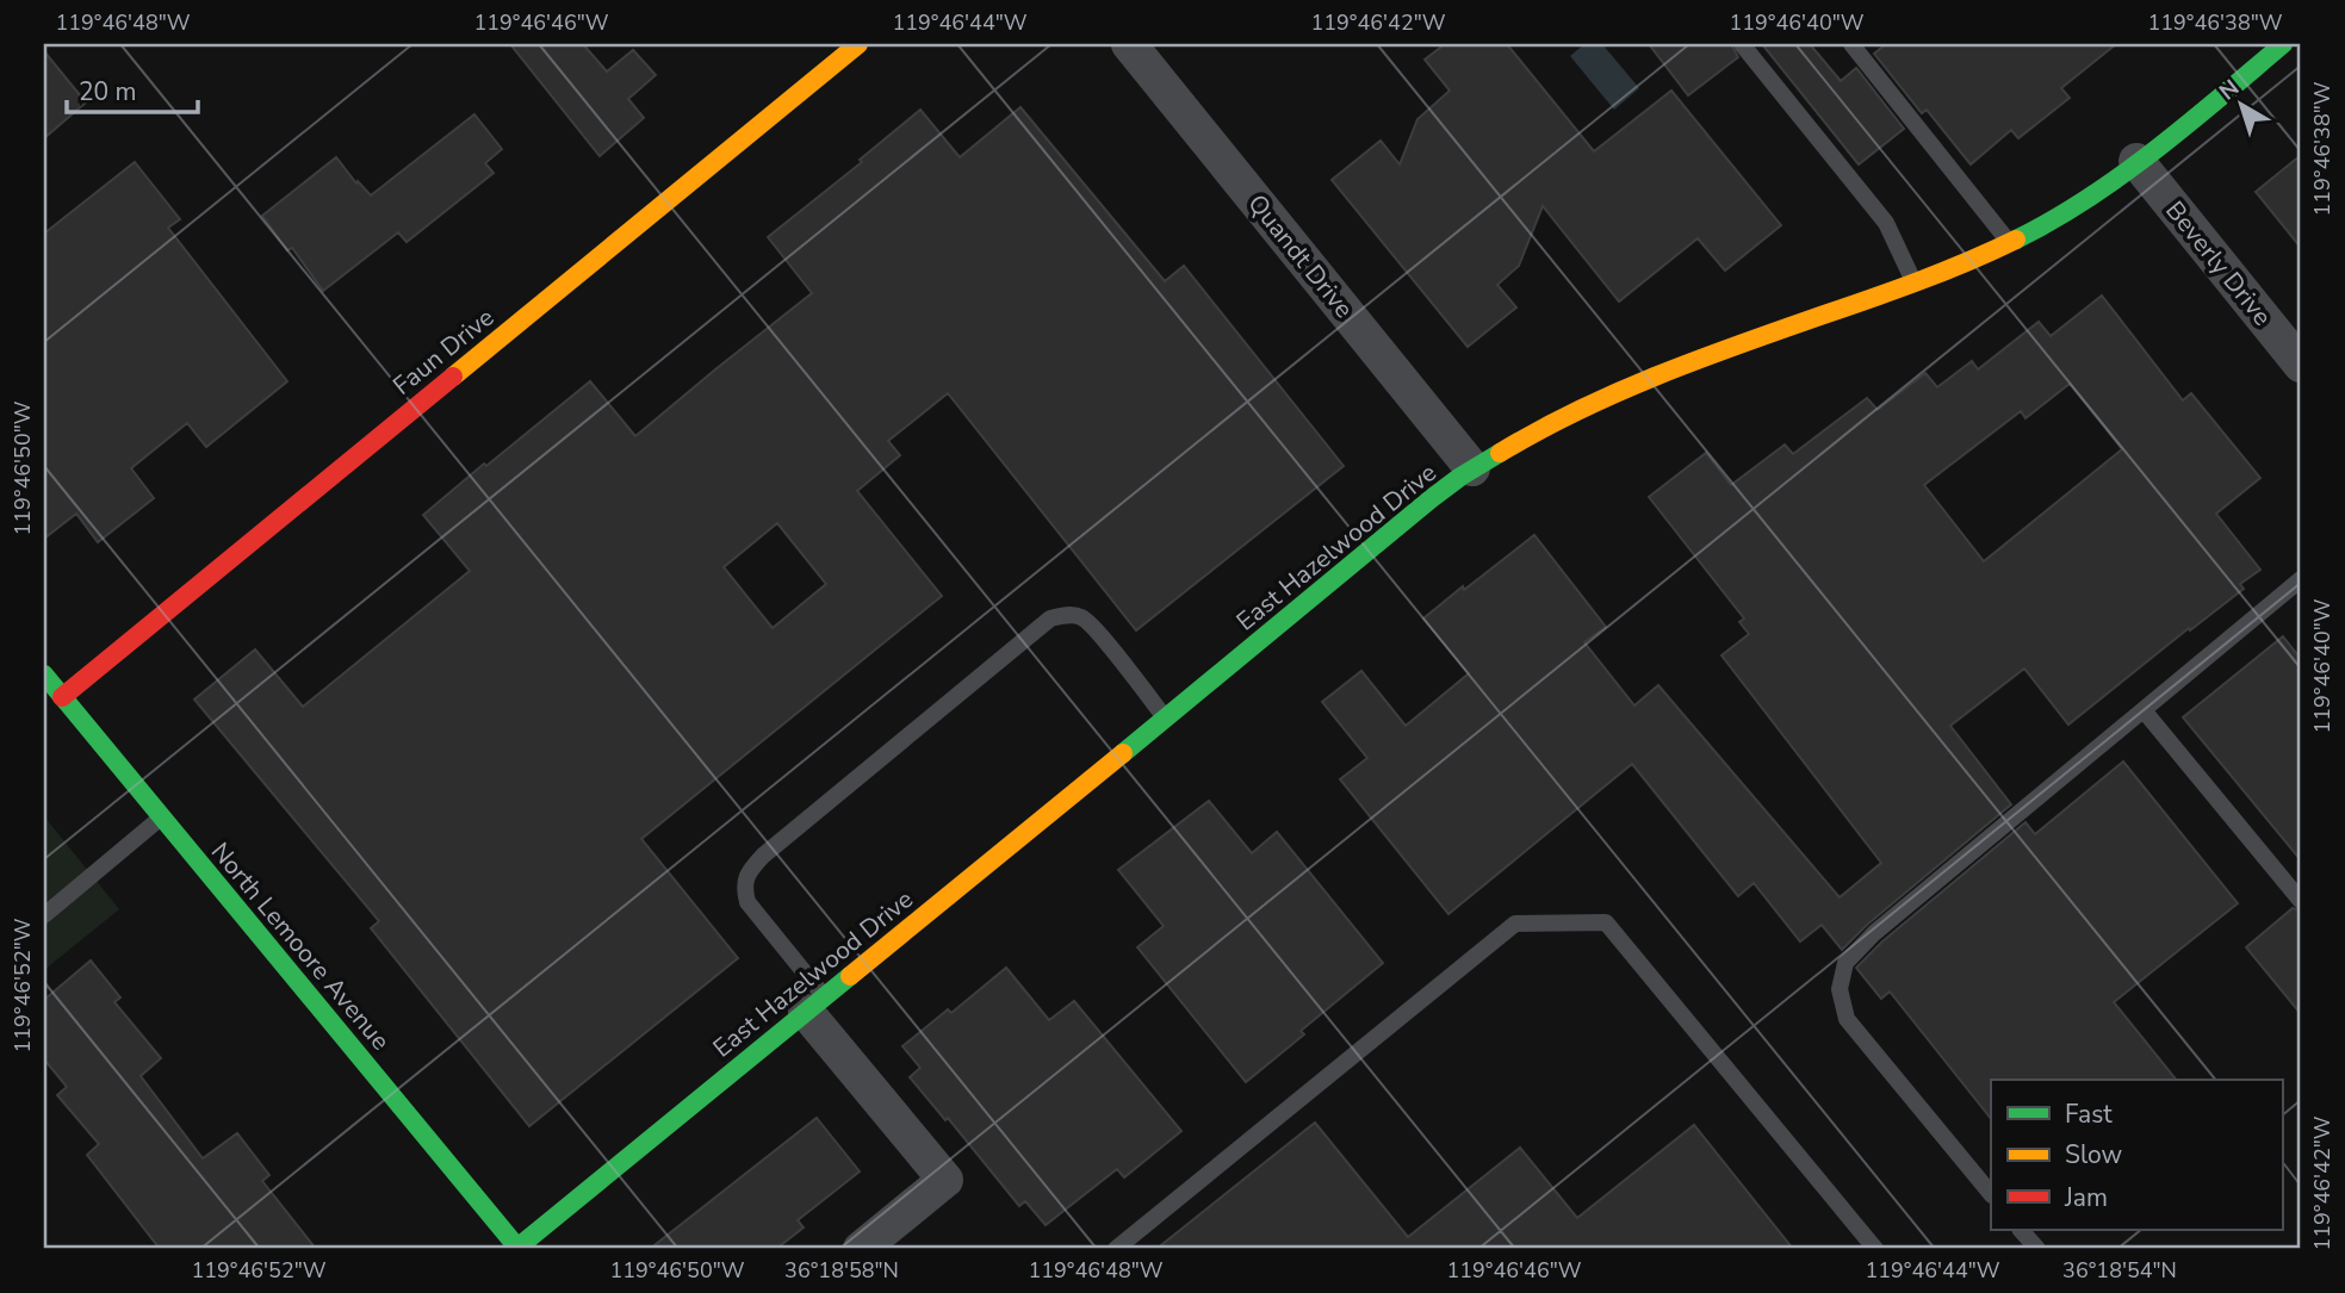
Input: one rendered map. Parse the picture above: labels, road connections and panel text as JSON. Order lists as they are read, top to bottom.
{
  "streets": {
    "street": [
      "Quandt Drive",
      "Beverly Drive",
      "Faun Drive",
      "East Hazelwood Drive",
      "North Lemoore Avenue"
    ]
  },
  "crossings": [
    ["Quandt Drive", "East Hazelwood Drive"],
    ["Beverly Drive", "East Hazelwood Drive"],
    ["Faun Drive", "North Lemoore Avenue"],
    ["East Hazelwood Drive", "North Lemoore Avenue"]
  ],
  "legend": ["Fast", "Slow", "Jam"],
  "scale_bar": "20 m",
  "north": "top left",
  "coordinates": [
    "119°46'48\"W",
    "119°46'46\"W",
    "119°46'44\"W",
    "119°46'42\"W",
    "119°46'40\"W",
    "119°46'38\"W",
    "119°46'50\"W",
    "119°46'52\"W",
    "36°18'58\"N",
    "36°18'54\"N"
  ]
}
